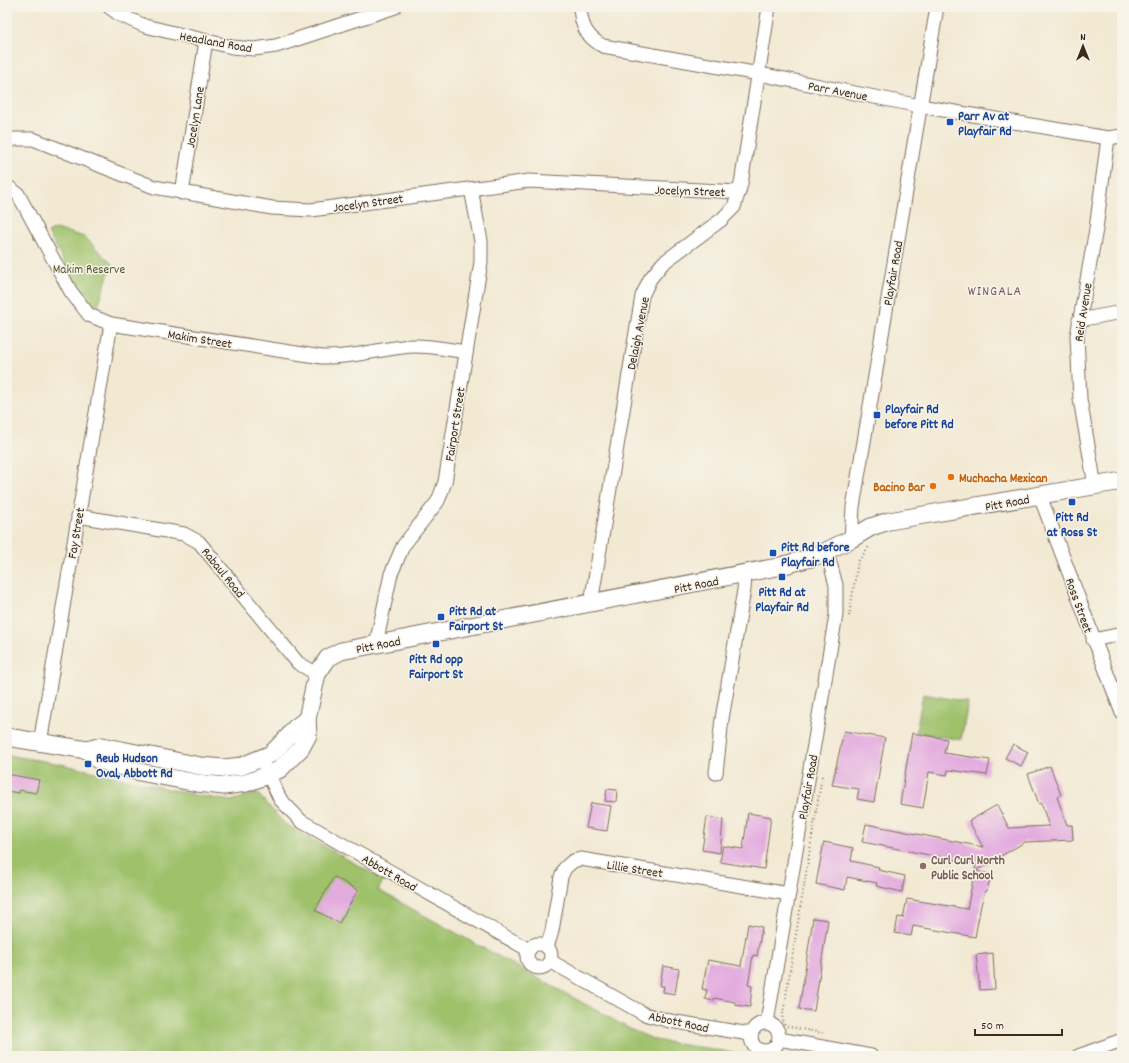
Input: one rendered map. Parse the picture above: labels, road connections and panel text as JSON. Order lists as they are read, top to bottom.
{
  "streets": {
    "main road": ["Pitt Road"],
    "street": [
      "Headland Road",
      "Parr Avenue",
      "Jocelyn Lane",
      "Jocelyn Street",
      "Playfair Road",
      "Reid Avenue",
      "Delaigh Avenue",
      "Makim Street",
      "Fairport Street",
      "Fay Street",
      "Rabaul Road",
      "Ross Street",
      "Lillie Street",
      "Abbott Road"
    ]
  },
  "crossings": [
    ["Headland Road", "Jocelyn Lane"],
    ["Parr Avenue", "Playfair Road"],
    ["Parr Avenue", "Reid Avenue"],
    ["Parr Avenue", "Delaigh Avenue"],
    ["Jocelyn Lane", "Jocelyn Street"],
    ["Jocelyn Street", "Delaigh Avenue"],
    ["Jocelyn Street", "Fairport Street"],
    ["Playfair Road", "Pitt Road"],
    ["Playfair Road", "Lillie Street"],
    ["Playfair Road", "Abbott Road"],
    ["Reid Avenue", "Pitt Road"],
    ["Delaigh Avenue", "Pitt Road"],
    ["Makim Street", "Fairport Street"],
    ["Makim Street", "Fay Street"],
    ["Fairport Street", "Pitt Road"],
    ["Pitt Road", "Rabaul Road"],
    ["Pitt Road", "Ross Street"],
    ["Pitt Road", "Abbott Road"],
    ["Fay Street", "Rabaul Road"],
    ["Lillie Street", "Abbott Road"]
  ],
  "districts": ["WINGALA"],
  "parks": ["Makim Reserve"],
  "places": {
    "transit": [
      "Parr Av at Playfair Rd",
      "Playfair Rd before Pitt Rd",
      "Pitt Rd at Ross St",
      "Pitt Rd before Playfair Rd",
      "Pitt Rd at Playfair Rd",
      "Pitt Rd at Fairport St",
      "Pitt Rd opp Fairport St",
      "Reub Hudson Oval, Abbott Rd"
    ],
    "other": ["Muchacha Mexican", "Bacino Bar", "Curl Curl North Public School"]
  },
  "scale_bar": "50 m",
  "north": "top"
}
